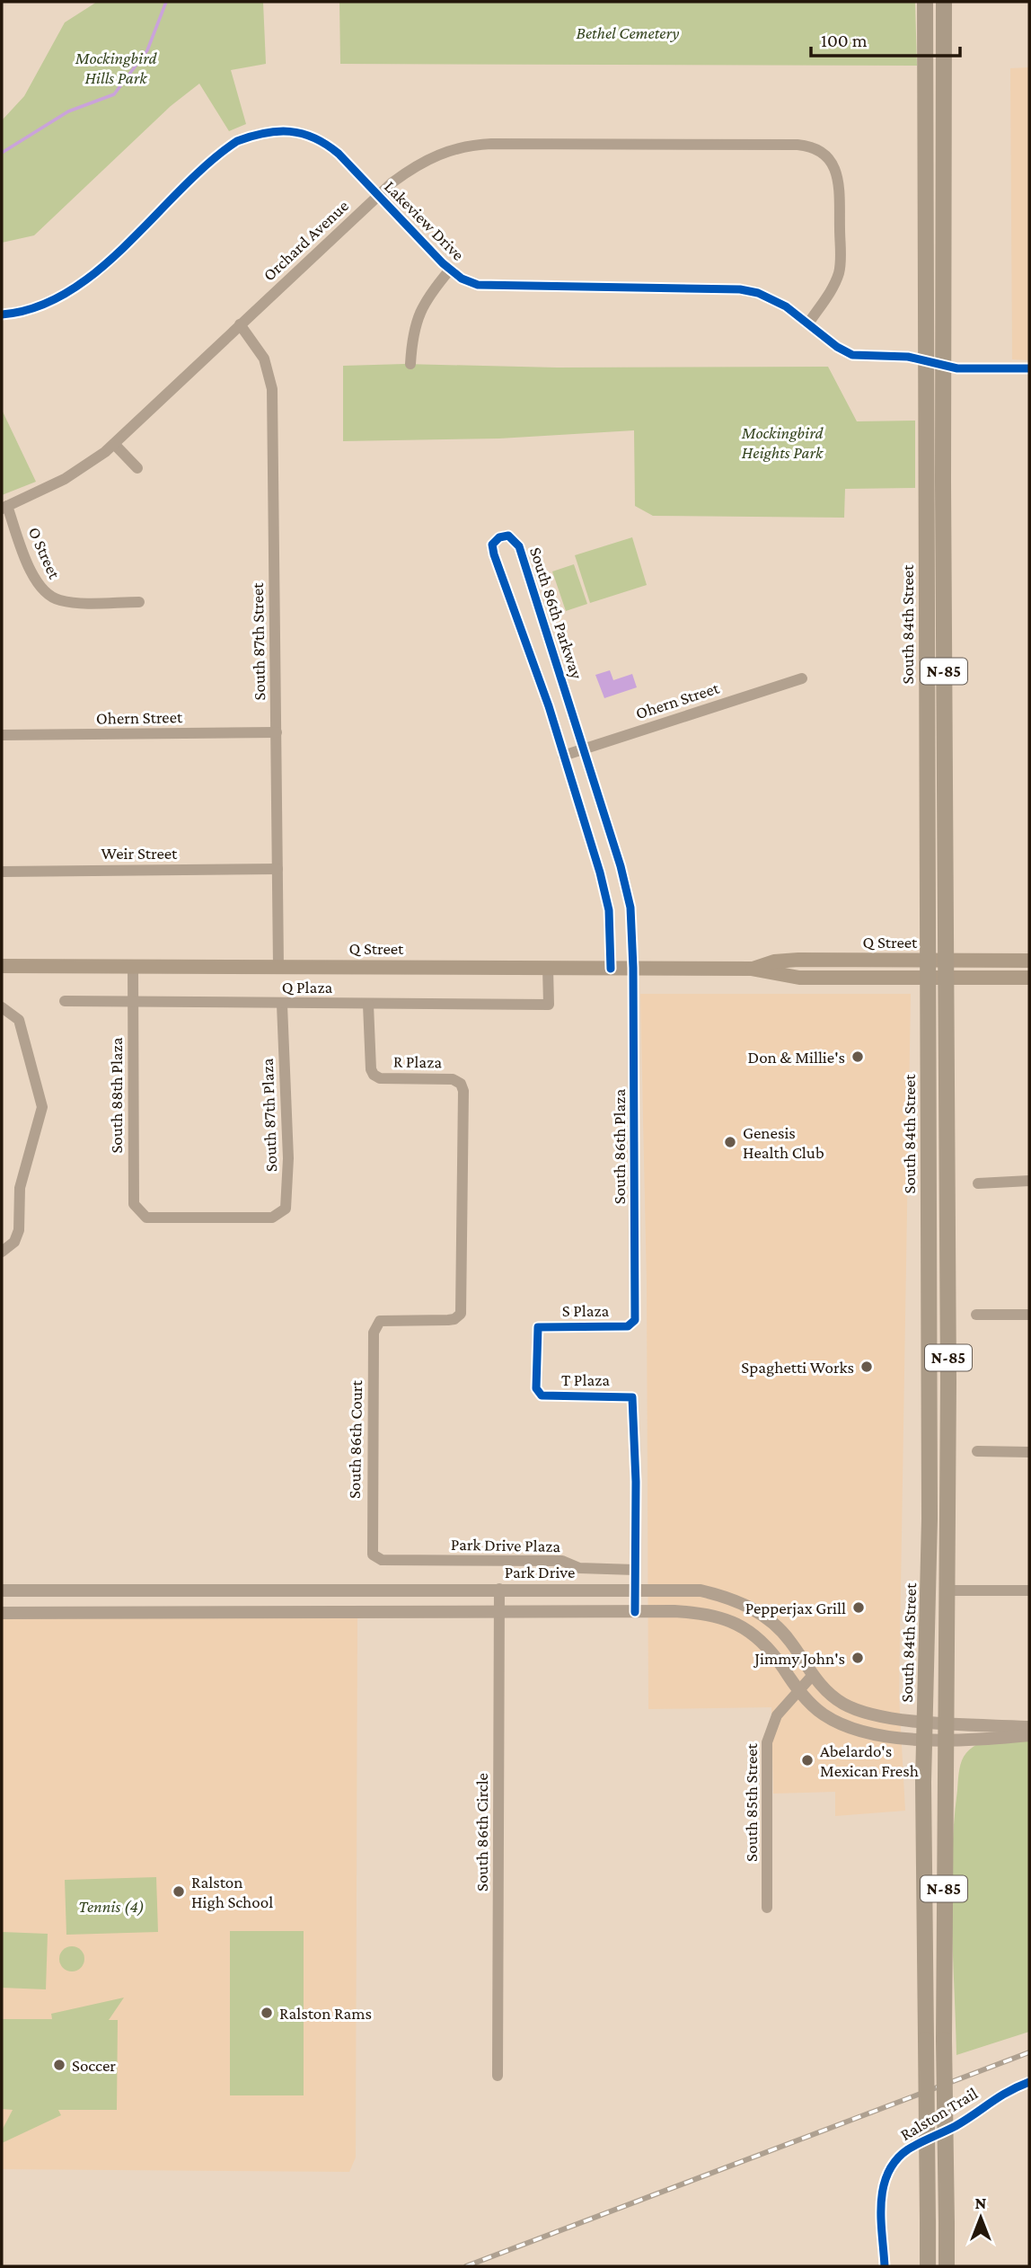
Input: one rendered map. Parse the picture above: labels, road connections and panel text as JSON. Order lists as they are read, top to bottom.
{
  "streets": {
    "main road": ["South 84th Street", "N-85", "Q Street"],
    "street": [
      "Lakeview Drive",
      "Orchard Avenue",
      "O Street",
      "South 86th Parkway",
      "South 87th Street",
      "Ohern Street",
      "Weir Street",
      "Q Plaza",
      "R Plaza",
      "South 88th Plaza",
      "South 87th Plaza",
      "South 86th Plaza",
      "S Plaza",
      "T Plaza",
      "South 86th Court",
      "Park Drive Plaza",
      "Park Drive",
      "South 85th Street",
      "South 86th Circle"
    ],
    "cycle path": ["Ralston Trail"]
  },
  "crossings": [
    ["Lakeview Drive", "Orchard Avenue"],
    ["Lakeview Drive", "South 84th Street"],
    ["Lakeview Drive", "N-85"],
    ["Orchard Avenue", "O Street"],
    ["Orchard Avenue", "South 87th Street"],
    ["South 86th Parkway", "Ohern Street"],
    ["South 86th Parkway", "Q Street"],
    ["South 86th Parkway", "South 86th Plaza"],
    ["South 84th Street", "Q Street"],
    ["South 84th Street", "Park Drive"],
    ["South 87th Street", "Ohern Street"],
    ["South 87th Street", "Weir Street"],
    ["South 87th Street", "Q Street"],
    ["N-85", "Q Street"],
    ["N-85", "Park Drive"],
    ["Q Street", "Q Plaza"],
    ["Q Street", "South 88th Plaza"],
    ["Q Street", "South 86th Plaza"],
    ["Q Plaza", "R Plaza"],
    ["Q Plaza", "South 88th Plaza"],
    ["Q Plaza", "South 87th Plaza"],
    ["R Plaza", "South 86th Court"],
    ["South 88th Plaza", "South 87th Plaza"],
    ["South 86th Plaza", "S Plaza"],
    ["S Plaza", "T Plaza"],
    ["T Plaza", "Park Drive Plaza"],
    ["South 86th Court", "Park Drive Plaza"],
    ["Park Drive", "South 85th Street"],
    ["Park Drive", "South 86th Circle"]
  ],
  "parks": [
    "Bethel Cemetery",
    "Mockingbird Hills Park",
    "Mockingbird Heights Park",
    "Tennis (4)"
  ],
  "places": [
    "Don & Millie's",
    "Genesis Health Club",
    "Spaghetti Works",
    "Pepperjax Grill",
    "Jimmy John's",
    "Abelardo's Mexican Fresh",
    "Ralston High School",
    "Ralston Rams",
    "Soccer"
  ],
  "scale_bar": "100 m",
  "north": "top"
}
